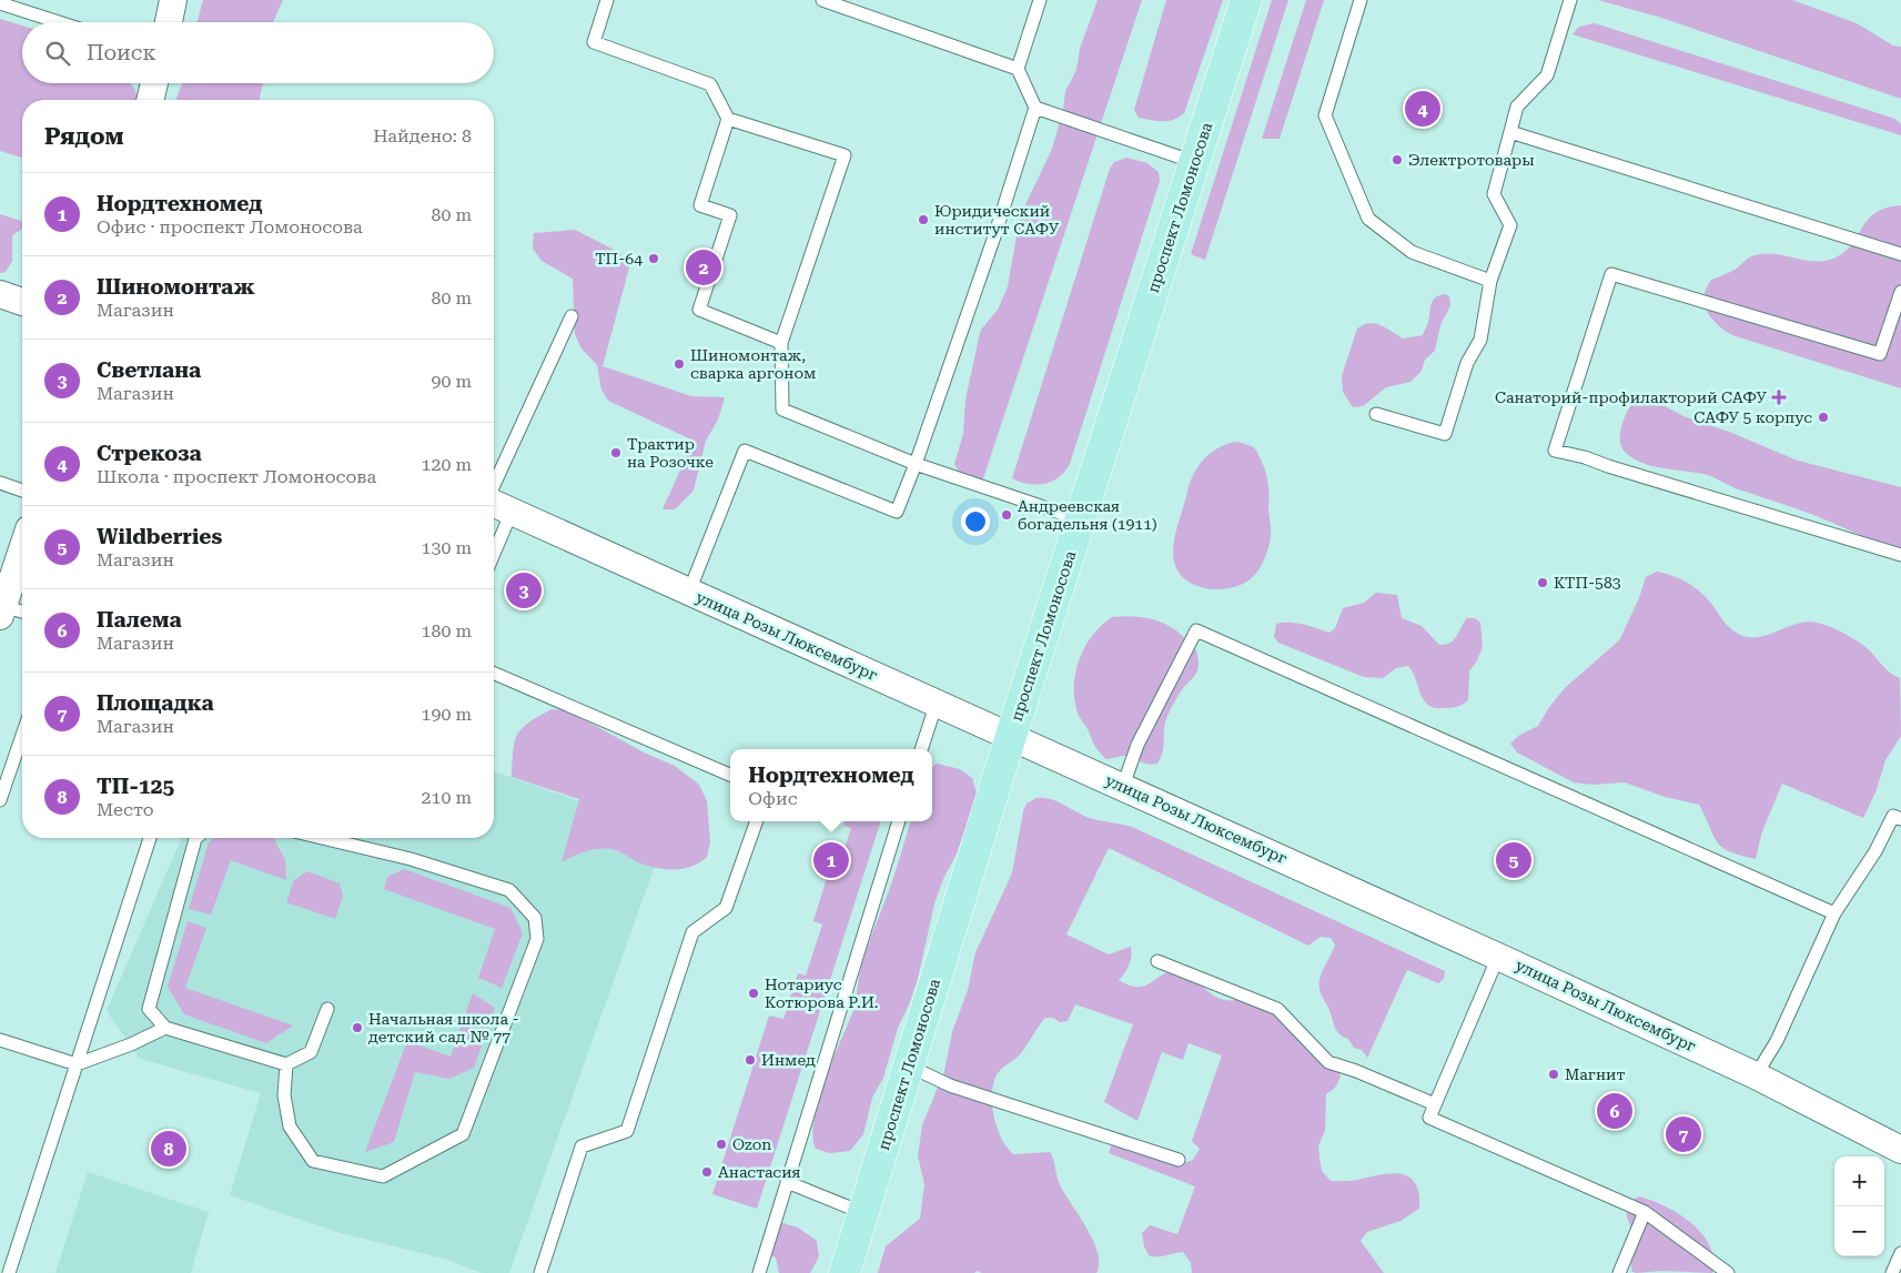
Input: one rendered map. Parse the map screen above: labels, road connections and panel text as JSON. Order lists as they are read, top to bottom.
{
  "streets": {
    "main road": ["проспект Ломоносова"],
    "street": ["улица Розы Люксембург"]
  },
  "crossings": [
    ["проспект Ломоносова", "улица Розы Люксембург"]
  ],
  "places": {
    "other": [
      "Электротовары",
      "Юридический институт САФУ",
      "ТП-64",
      "Шиномонтаж, сварка аргоном",
      "САФУ 5 корпус",
      "Трактир на Розочке",
      "Андреевская богадельня (1911)",
      "КТП-583",
      "Нотариус Котюрова Р.И.",
      "Начальная школа - детский сад № 77",
      "Инмед",
      "Магнит",
      "Ozon",
      "Анастасия"
    ],
    "health": ["Санаторий-профилакторий САФУ"]
  },
  "page": {
    "search": "Поиск",
    "pins": [
      "4",
      "2",
      "3",
      "1",
      "5",
      "6",
      "7",
      "8"
    ],
    "heading": ["Рядом", "Найдено: 8"],
    "list": [
      {
        "mark": "1",
        "name": "Нордтехномед",
        "note": "Офис · проспект Ломоносова",
        "value": "80 m"
      },
      {
        "mark": "2",
        "name": "Шиномонтаж",
        "note": "Магазин",
        "value": "80 m"
      },
      {
        "mark": "3",
        "name": "Светлана",
        "note": "Магазин",
        "value": "90 m"
      },
      {
        "mark": "4",
        "name": "Стрекоза",
        "note": "Школа · проспект Ломоносова",
        "value": "120 m"
      },
      {
        "mark": "5",
        "name": "Wildberries",
        "note": "Магазин",
        "value": "130 m"
      },
      {
        "mark": "6",
        "name": "Палема",
        "note": "Магазин",
        "value": "180 m"
      },
      {
        "mark": "7",
        "name": "Площадка",
        "note": "Магазин",
        "value": "190 m"
      },
      {
        "mark": "8",
        "name": "ТП-125",
        "note": "Место",
        "value": "210 m"
      }
    ],
    "popup": ["Нордтехномед", "Офис"],
    "map_buttons": ["+", "−"]
  }
}
